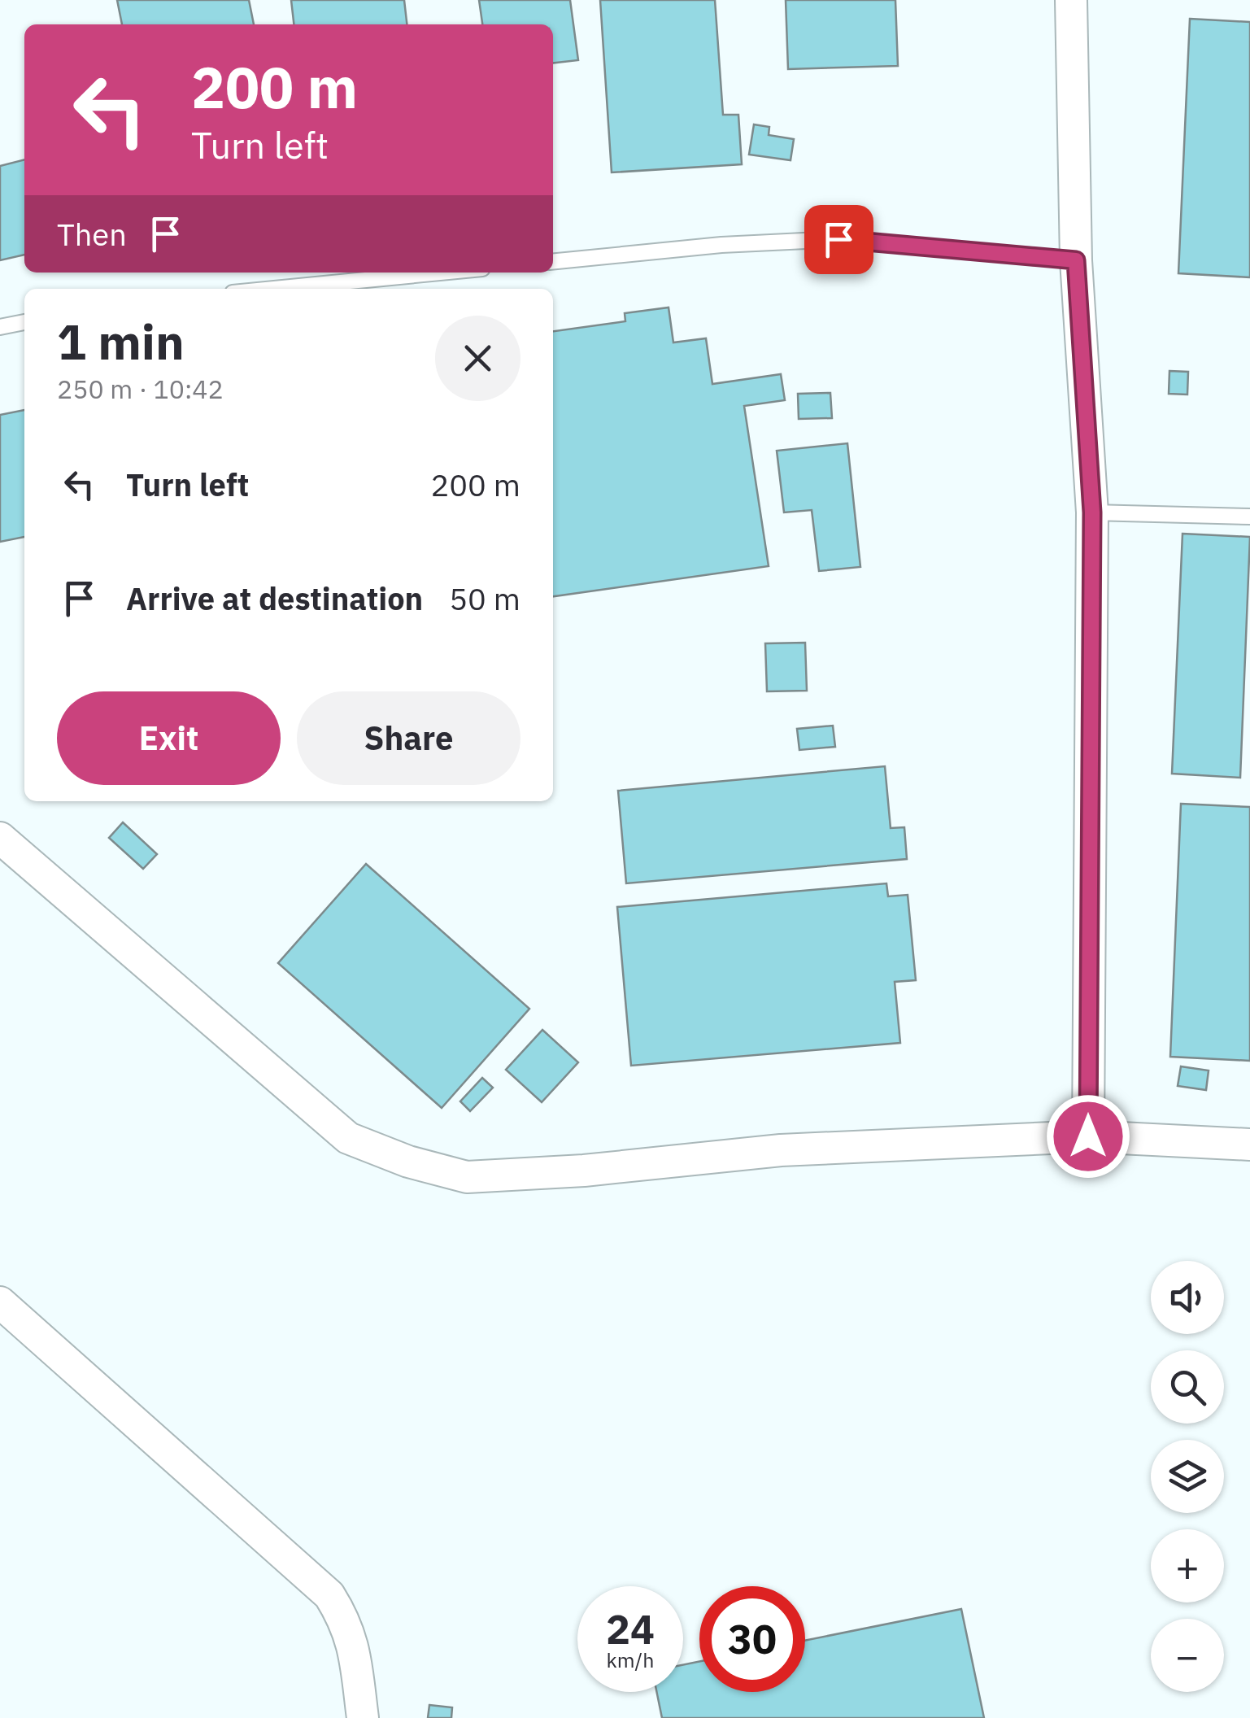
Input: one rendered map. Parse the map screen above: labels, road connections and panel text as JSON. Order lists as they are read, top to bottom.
{
  "page": {
    "turn": ["200 m", "Turn left"],
    "then": "Then",
    "heading": ["1 min", "250 m · 10:42"],
    "list": [
      {
        "name": "Turn left",
        "value": "200 m"
      },
      {
        "name": "Arrive at destination",
        "value": "50 m"
      }
    ],
    "buttons": ["Exit", "Share"],
    "map_buttons": ["+", "−"],
    "speed": "24 km/h",
    "limit": "30"
  }
}
